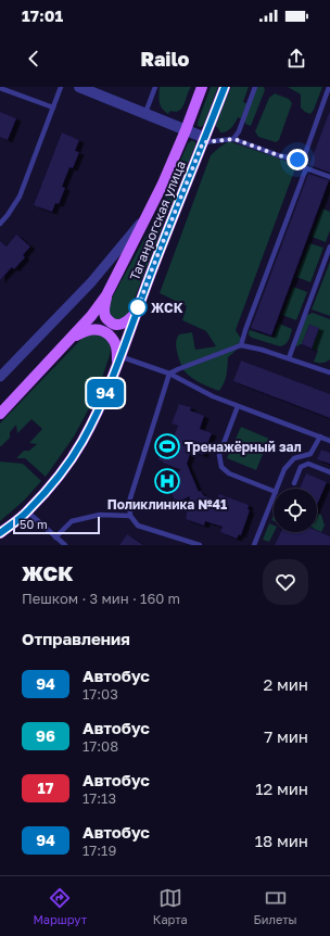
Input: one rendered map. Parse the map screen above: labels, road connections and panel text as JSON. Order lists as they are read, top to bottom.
{
  "streets": {
    "main road": ["Таганрогская улица"]
  },
  "places": {
    "other": ["ЖСК"],
    "sports": ["Тренажёрный зал"],
    "hospital": ["Поликлиника №41"]
  },
  "lines": ["bus line 94"],
  "scale_bar": "50 m",
  "page": {
    "status": "17:01",
    "header": "Railo",
    "on_map": "94",
    "scale": "50 m",
    "heading": [
      ["ЖСК", "Пешком · 3 мин · 160 m"],
      "Отправления"
    ],
    "list": [
      {
        "mark": "94",
        "name": "Автобус",
        "note": "17:03",
        "value": "2 мин"
      },
      {
        "mark": "96",
        "name": "Автобус",
        "note": "17:08",
        "value": "7 мин"
      },
      {
        "mark": "17",
        "name": "Автобус",
        "note": "17:13",
        "value": "12 мин"
      },
      {
        "mark": "94",
        "name": "Автобус",
        "note": "17:19",
        "value": "18 мин"
      }
    ],
    "tabs": ["Маршрут", "Карта", "Билеты"]
  }
}
